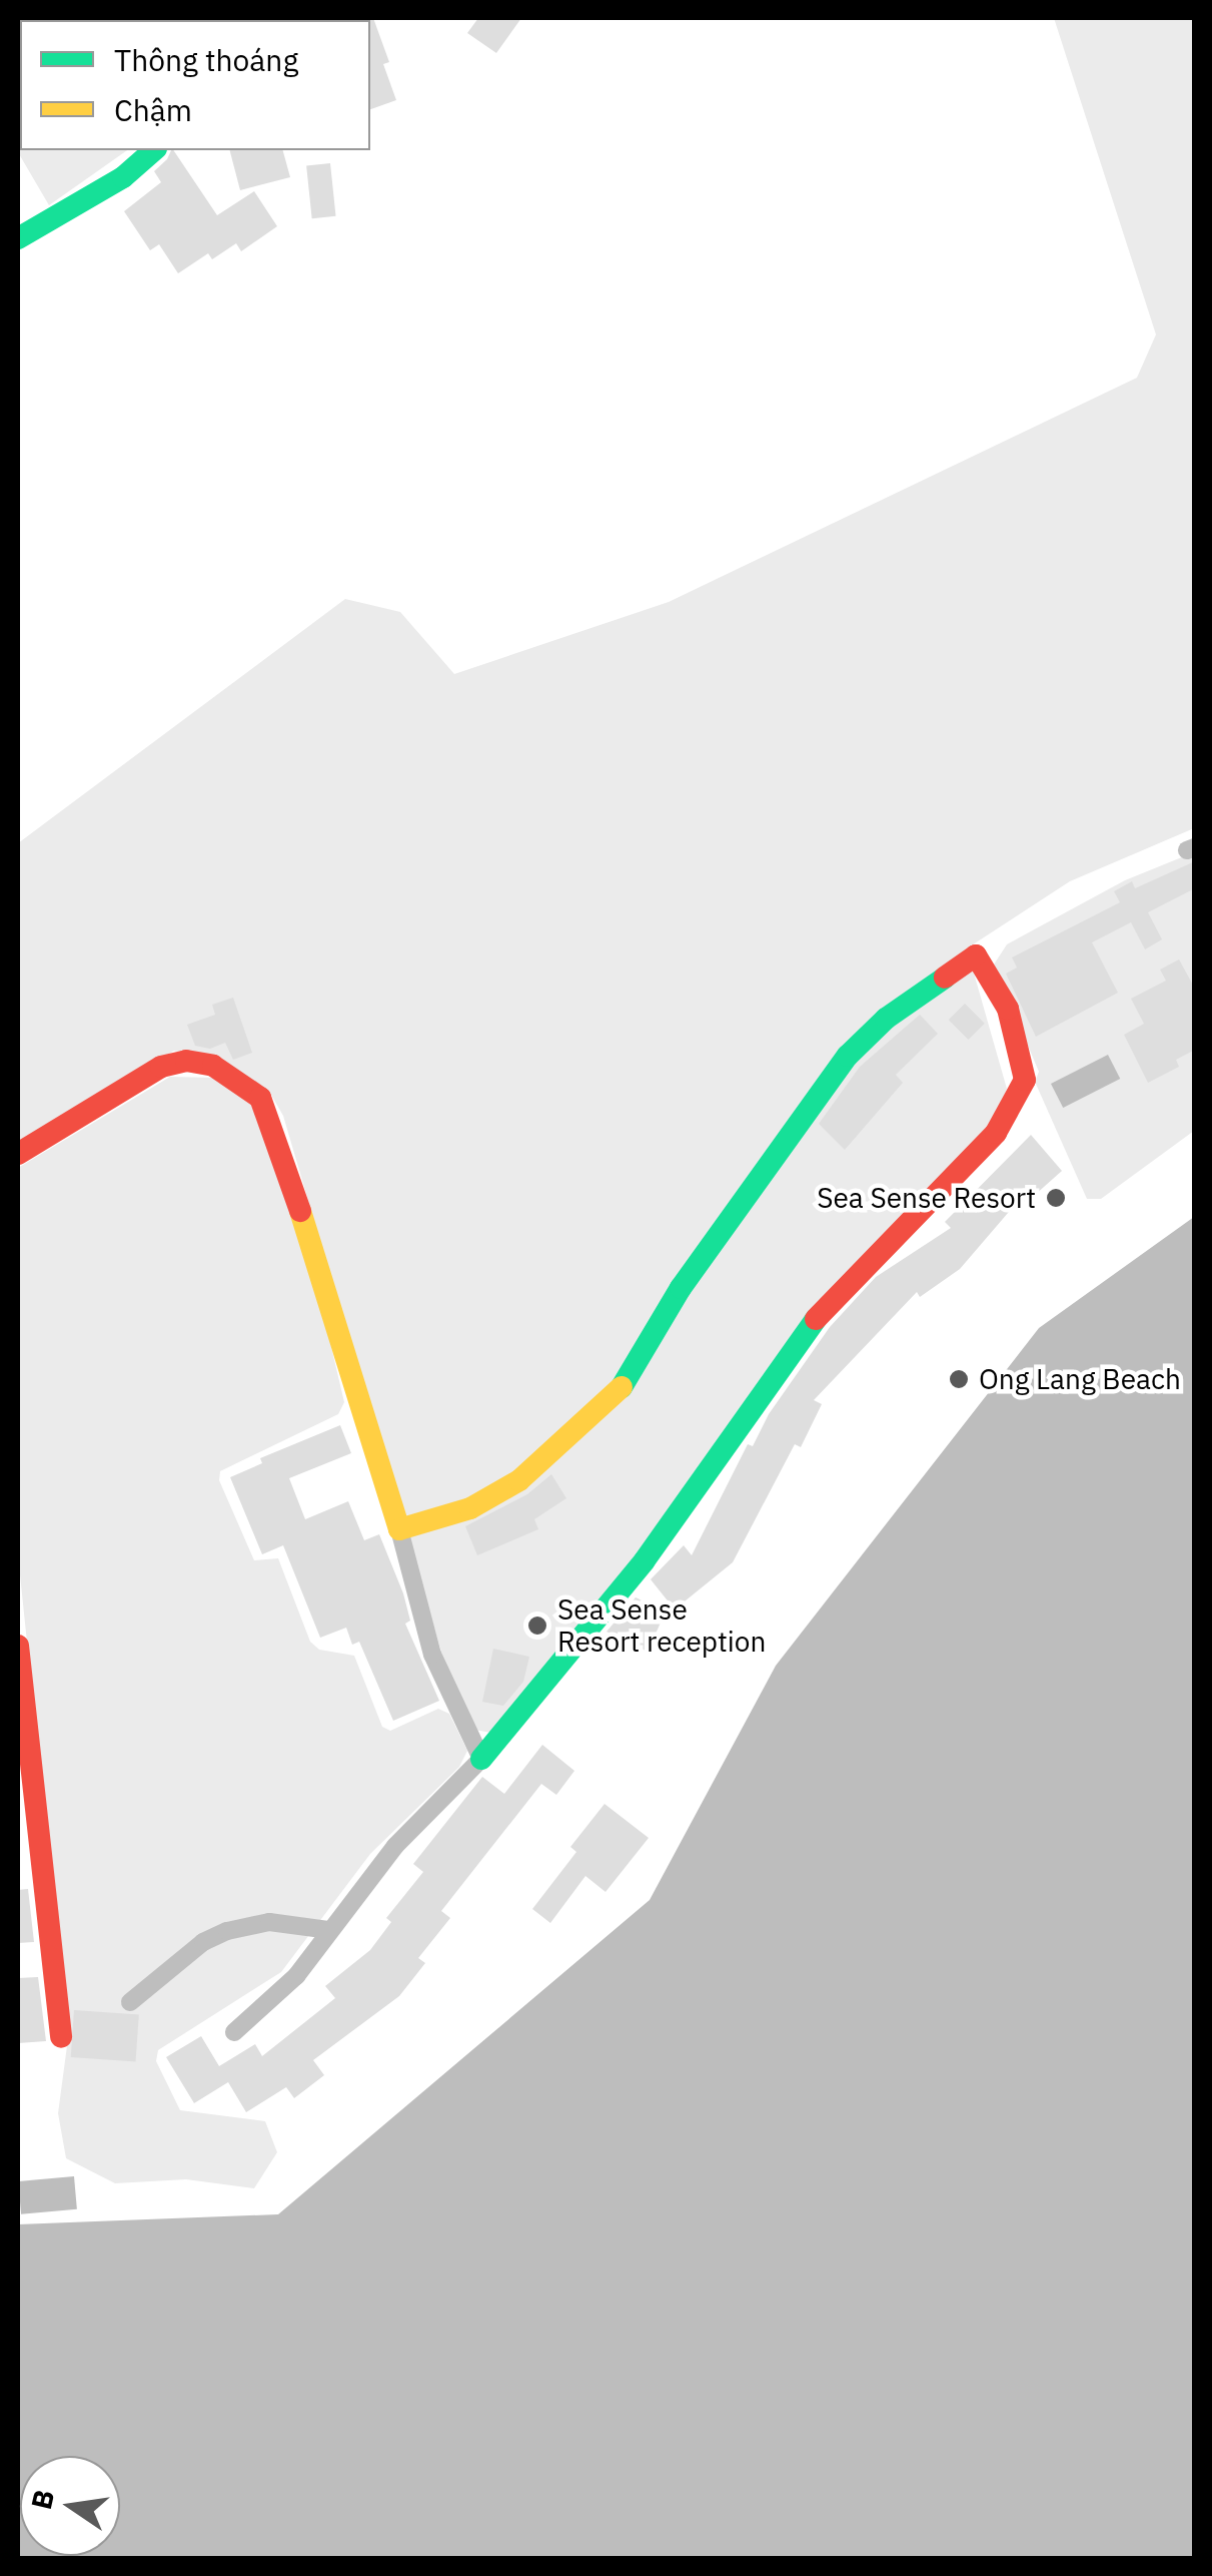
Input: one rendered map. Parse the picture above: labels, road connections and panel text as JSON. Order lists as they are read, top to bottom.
{
  "places": ["Sea Sense Resort", "Ong Lang Beach", "Sea Sense Resort reception"],
  "legend": ["Thông thoáng", "Chậm"],
  "north": "left"
}
